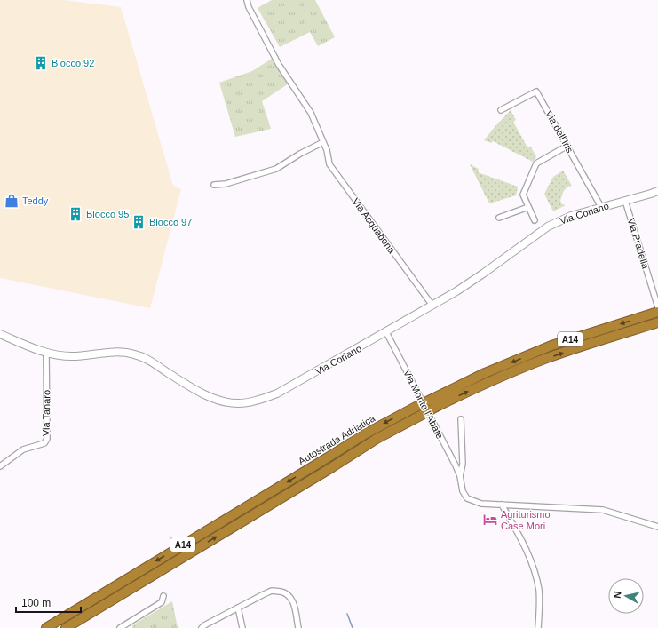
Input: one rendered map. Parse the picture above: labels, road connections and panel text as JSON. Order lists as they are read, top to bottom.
{
  "streets": {
    "highway": ["A14", "Autostrada Adriatica"],
    "main road": ["Via Coriano"],
    "street": [
      "Via dell'Iris",
      "Via Acquabona",
      "Via Pradella",
      "Via Monte l'Abate",
      "Via Tanaro"
    ]
  },
  "crossings": [
    ["Via dell'Iris", "Via Coriano"],
    ["Via Coriano", "Via Acquabona"],
    ["Via Coriano", "Via Pradella"],
    ["Via Coriano", "Via Monte l'Abate"],
    ["Via Coriano", "Via Tanaro"]
  ],
  "places": {
    "building": ["Blocco 92", "Blocco 95", "Blocco 97"],
    "shop": ["Teddy"],
    "hotel": ["Agriturismo Case Mori"]
  },
  "scale_bar": "100 m",
  "north": "left"
}
